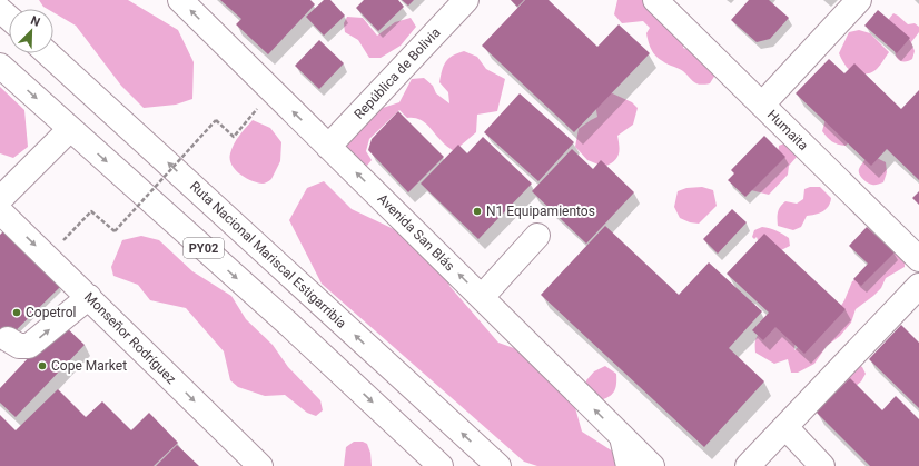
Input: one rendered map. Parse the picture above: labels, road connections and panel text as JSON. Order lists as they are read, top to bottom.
{
  "streets": {
    "main road": [
      "República de Bolivia",
      "Humaita",
      "Avenida San Blás",
      "PY02",
      "Ruta Nacional Mariscal Estigarribia",
      "Monseñor Rodríguez"
    ]
  },
  "crossings": [
    ["República de Bolivia", "Avenida San Blás"]
  ],
  "places": ["N1 Equipamientos", "Copetrol", "Cope Market"],
  "north": "top right"
}
